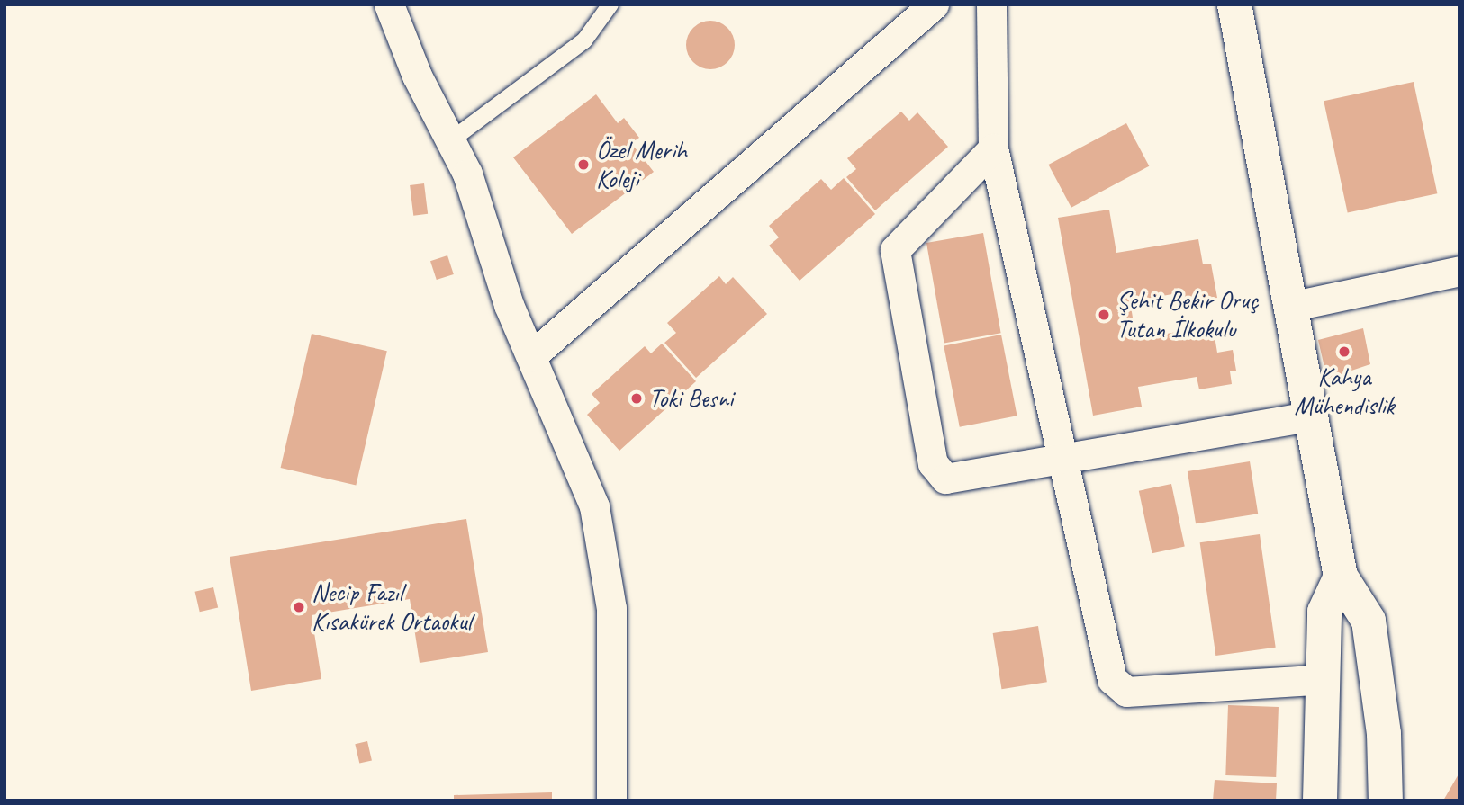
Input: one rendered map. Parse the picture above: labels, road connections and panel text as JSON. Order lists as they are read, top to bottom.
{
  "places": [
    "Özel Merih Koleji",
    "Şehit Bekir Oruç Tutan İlkokulu",
    "Kahya Mühendislik",
    "Toki Besni",
    "Necip Fazıl Kısakürek Ortaokul"
  ]
}
